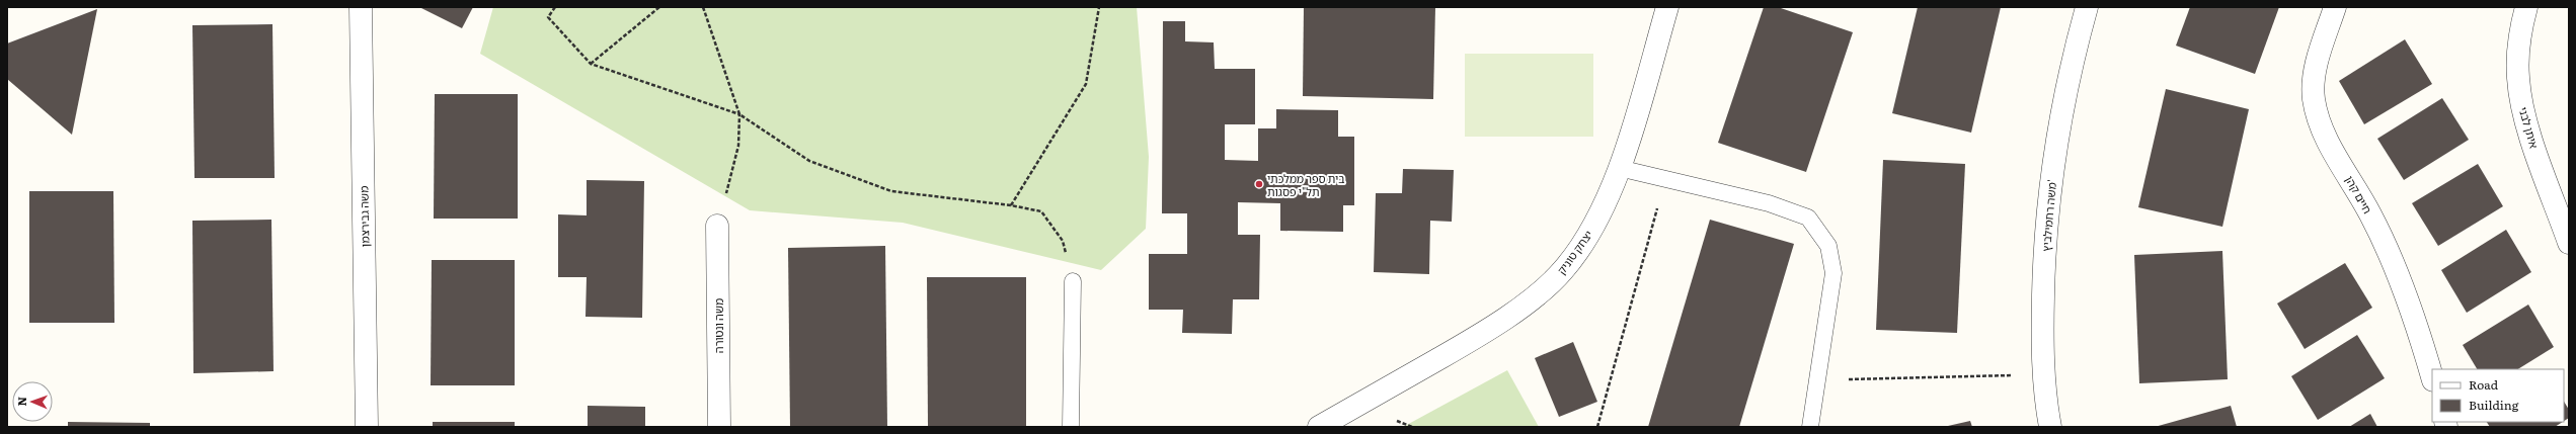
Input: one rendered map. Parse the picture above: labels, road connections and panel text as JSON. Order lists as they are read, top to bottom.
{
  "streets": {
    "street": [
      "איתן לבני",
      "חיים קהן",
      "משה רחמילביץ'",
      "משה גבירצמן",
      "יצחק טוניק",
      "משה ונטורה"
    ]
  },
  "places": ["בית ספר ממלכתי תל\"י פסגות"],
  "legend": ["Road", "Building"],
  "north": "left"
}
